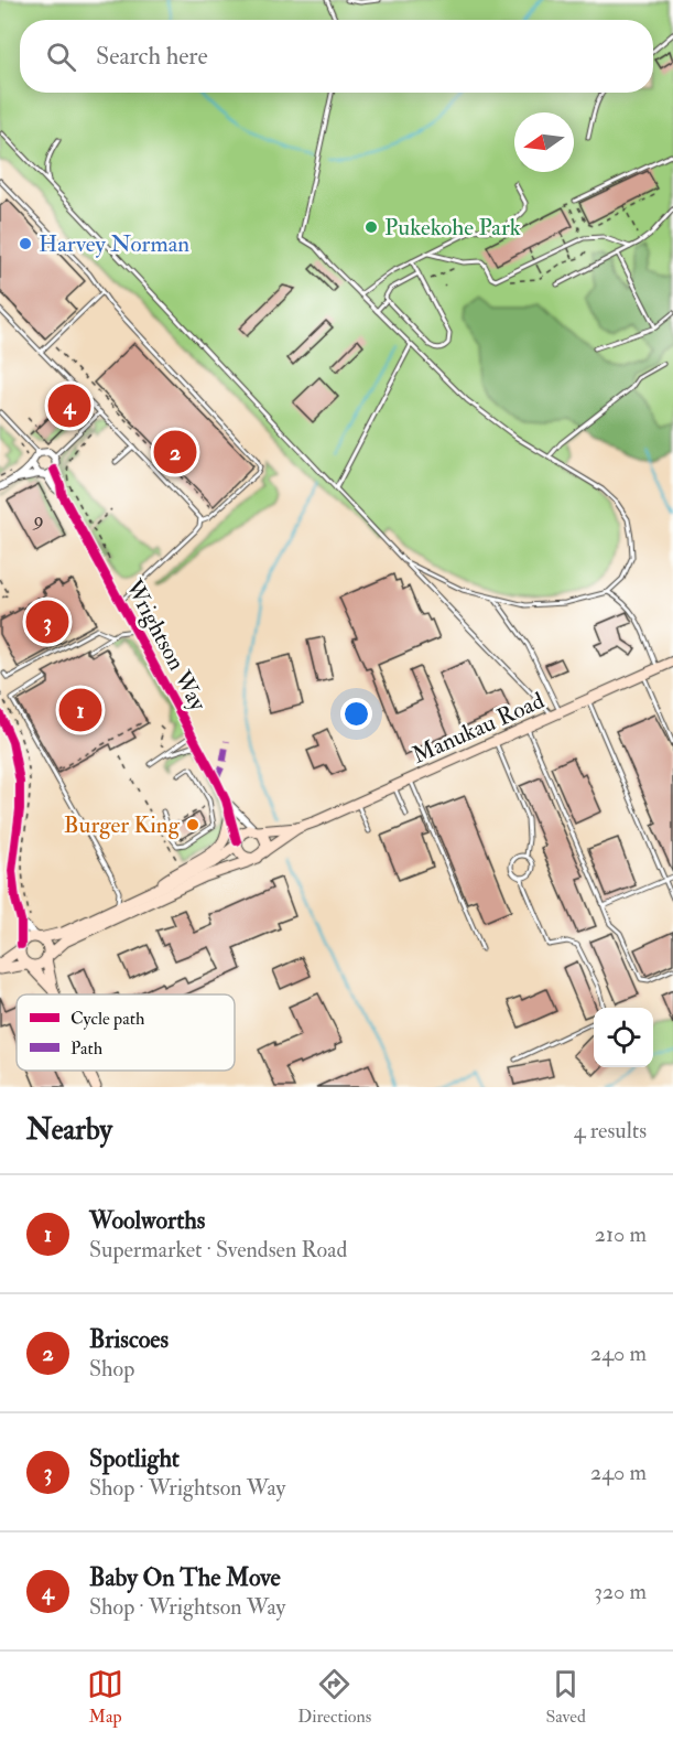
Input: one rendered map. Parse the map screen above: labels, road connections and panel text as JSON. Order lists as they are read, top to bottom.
{
  "streets": {
    "main road": ["Manukau Road"],
    "street": ["Wrightson Way"]
  },
  "crossings": [
    ["Wrightson Way", "Manukau Road"]
  ],
  "places": ["Pukekohe Park", "Harvey Norman", "Burger King"],
  "house_numbers": ["9"],
  "legend": ["Cycle path", "Path"],
  "north": "left",
  "page": {
    "search": "Search here",
    "pins": [
      "4",
      "2",
      "3",
      "1"
    ],
    "heading": ["Nearby", "4 results"],
    "list": [
      {
        "mark": "1",
        "name": "Woolworths",
        "note": "Supermarket · Svendsen Road",
        "value": "210 m"
      },
      {
        "mark": "2",
        "name": "Briscoes",
        "note": "Shop",
        "value": "240 m"
      },
      {
        "mark": "3",
        "name": "Spotlight",
        "note": "Shop · Wrightson Way",
        "value": "240 m"
      },
      {
        "mark": "4",
        "name": "Baby On The Move",
        "note": "Shop · Wrightson Way",
        "value": "320 m"
      }
    ],
    "nav": ["Map", "Directions", "Saved"]
  }
}
